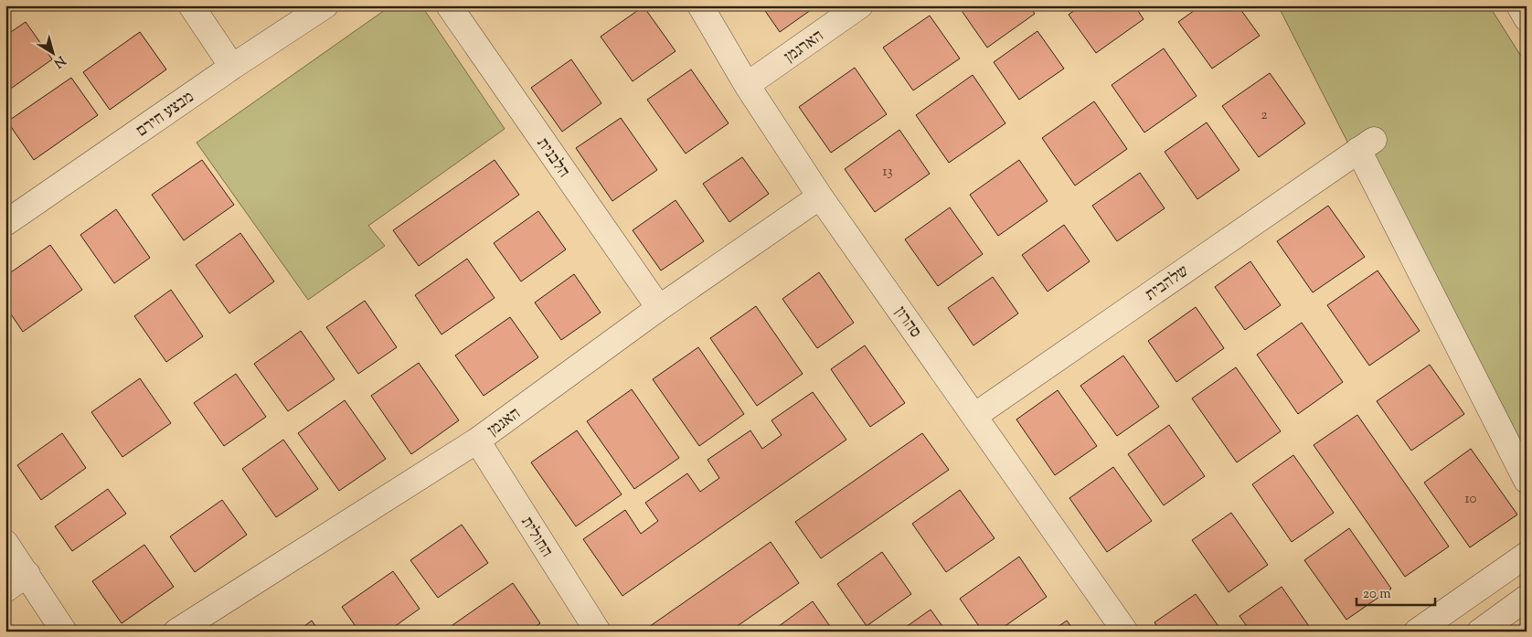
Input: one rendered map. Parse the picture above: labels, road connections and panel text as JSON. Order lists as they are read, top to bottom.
{
  "streets": {
    "street": [
      "הארגמן",
      "מבצע חירם",
      "הלבנית",
      "שלהבית",
      "סהרון",
      "האגמן",
      "החולית"
    ]
  },
  "crossings": [
    ["הארגמן", "סהרון"],
    ["הלבנית", "האגמן"],
    ["שלהבית", "סהרון"],
    ["סהרון", "האגמן"],
    ["האגמן", "החולית"]
  ],
  "house_numbers": ["2", "13", "10"],
  "scale_bar": "20 m",
  "north": "bottom right"
}
